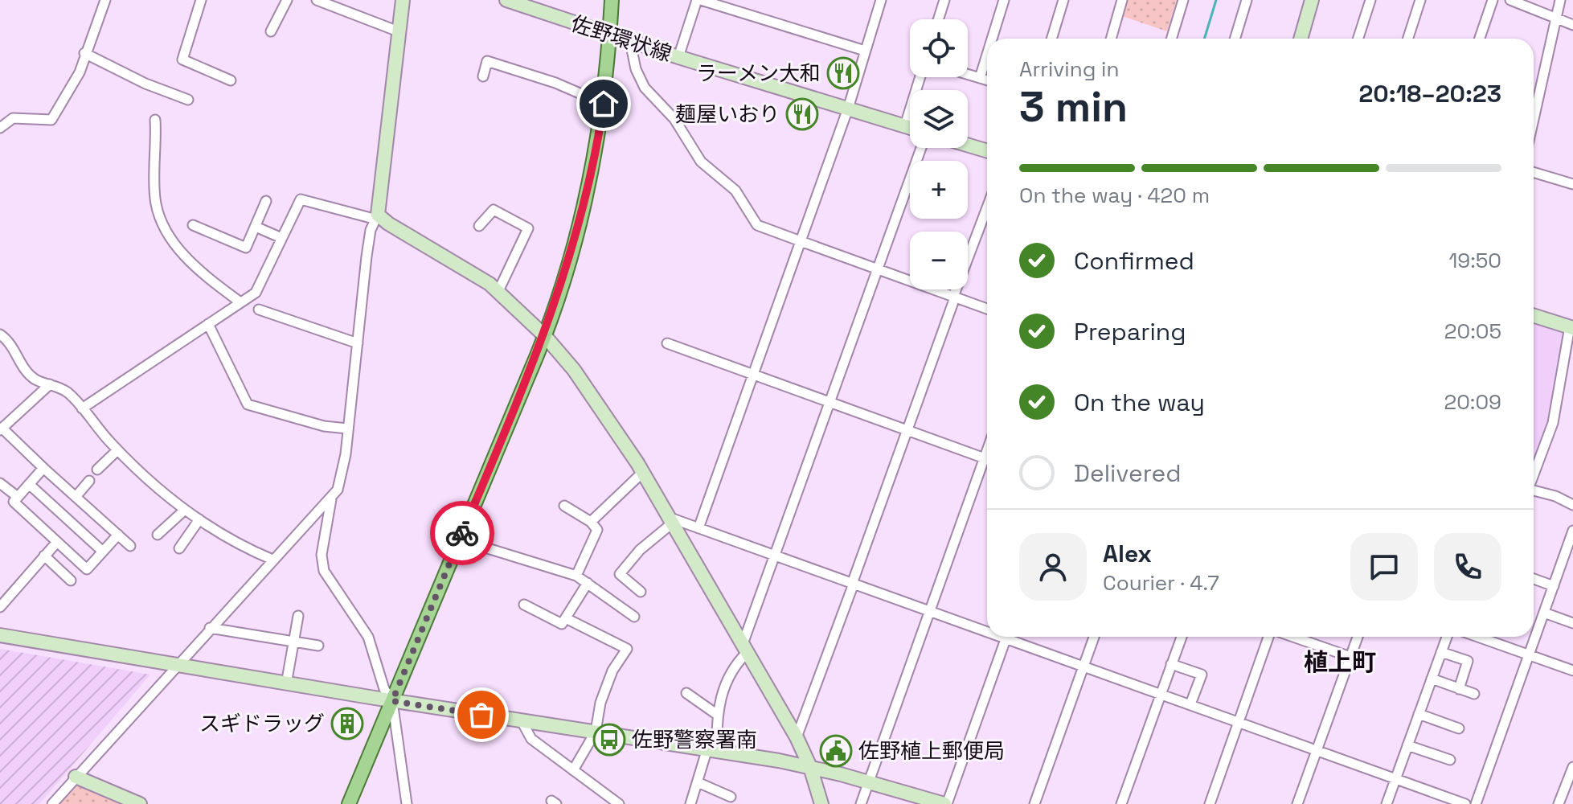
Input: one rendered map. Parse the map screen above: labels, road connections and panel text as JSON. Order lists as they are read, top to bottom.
{
  "streets": {
    "street": ["佐野環状線"]
  },
  "districts": ["植上町"],
  "places": {
    "restaurant": ["ラーメン大和", "麺屋いおり"],
    "building": ["スギドラッグ"],
    "bus stop": ["佐野警察署南"],
    "public building": ["佐野植上郵便局"]
  },
  "page": {
    "map_buttons": ["+", "−"],
    "heading": ["3 min", "Arriving in", "20:18–20:23"],
    "panel": ["Alex", "Courier · 4.7"],
    "bar": "On the way · 420 m",
    "list": [
      ["Confirmed", "19:50"],
      ["Preparing", "20:05"],
      ["On the way", "20:09"],
      "Delivered"
    ]
  }
}
